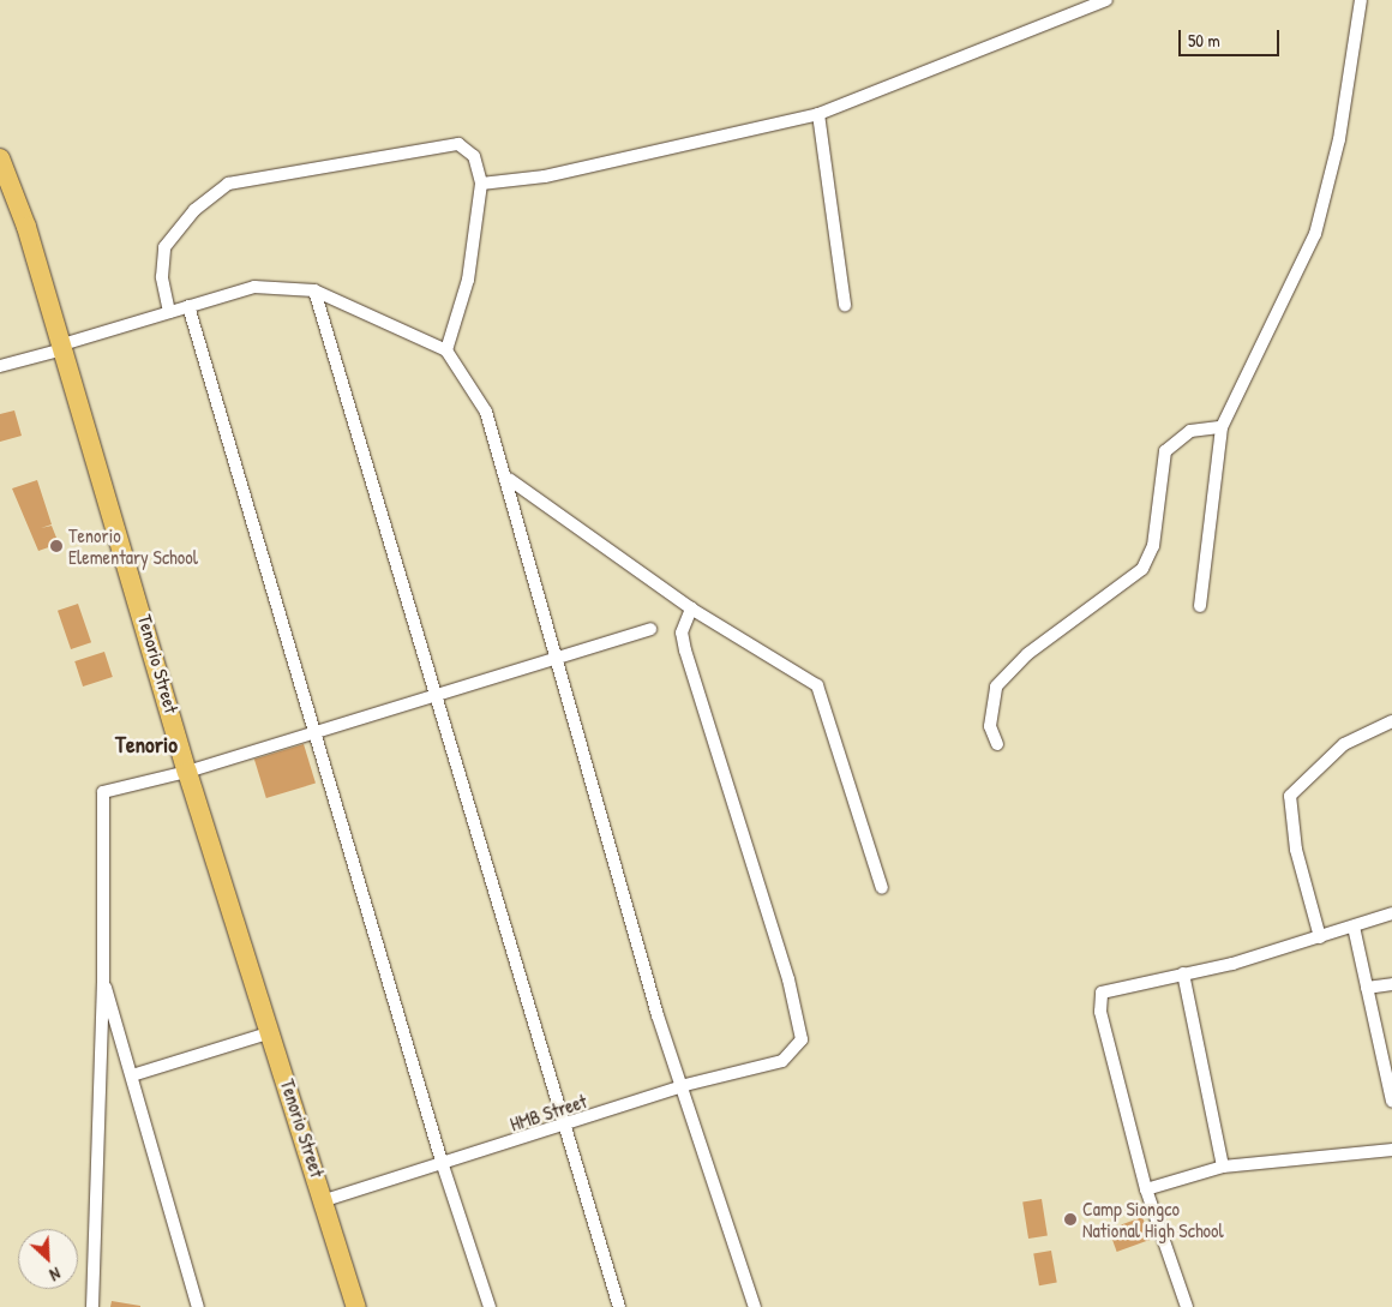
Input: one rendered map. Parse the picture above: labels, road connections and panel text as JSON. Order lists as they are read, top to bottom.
{
  "streets": {
    "main road": ["Tenorio Street"],
    "street": ["HMB Street"]
  },
  "crossings": [
    ["Tenorio Street", "HMB Street"]
  ],
  "districts": ["Tenorio"],
  "places": ["Tenorio Elementary School", "Camp Siongco National High School"],
  "scale_bar": "50 m",
  "north": "bottom right"
}
